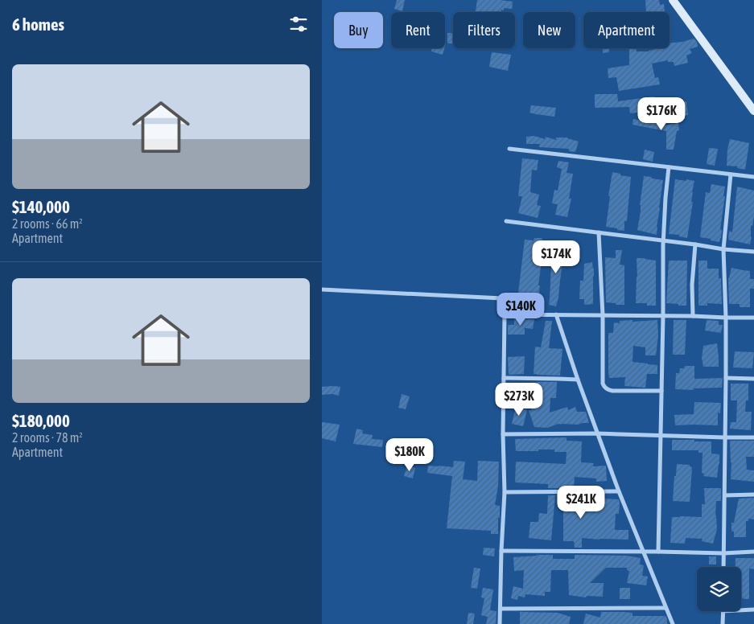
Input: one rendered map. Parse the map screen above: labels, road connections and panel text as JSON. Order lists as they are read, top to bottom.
{
  "page": {
    "heading": "6 homes",
    "chip": [
      "Buy",
      "Rent",
      "Filters",
      "New",
      "Apartment"
    ],
    "list": [
      {
        "name": "$140,000",
        "note": "2 rooms · 66 m² · Apartment"
      },
      {
        "name": "$180,000",
        "note": "2 rooms · 78 m² · Apartment"
      }
    ],
    "price": [
      "$176K",
      "$174K",
      "$140K",
      "$273K",
      "$180K",
      "$241K"
    ]
  }
}
